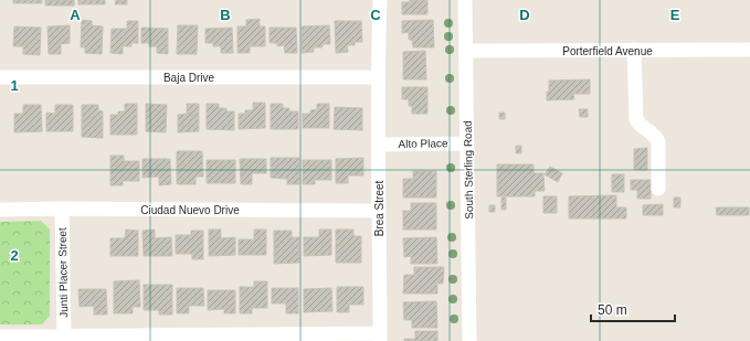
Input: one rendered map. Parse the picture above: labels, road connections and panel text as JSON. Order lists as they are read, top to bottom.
{
  "streets": {
    "street": [
      "Porterfield Avenue",
      "Baja Drive",
      "Alto Place",
      "South Sterling Road",
      "Brea Street",
      "Ciudad Nuevo Drive",
      "Junti Placer Street"
    ]
  },
  "crossings": [
    ["Porterfield Avenue", "South Sterling Road"],
    ["Baja Drive", "Brea Street"],
    ["Alto Place", "South Sterling Road"],
    ["Alto Place", "Brea Street"],
    ["Brea Street", "Ciudad Nuevo Drive"],
    ["Ciudad Nuevo Drive", "Junti Placer Street"]
  ],
  "scale_bar": "50 m",
  "grid": {
    "columns": [
      "A",
      "B",
      "C",
      "D",
      "E"
    ],
    "rows": ["1", "2"]
  }
}
